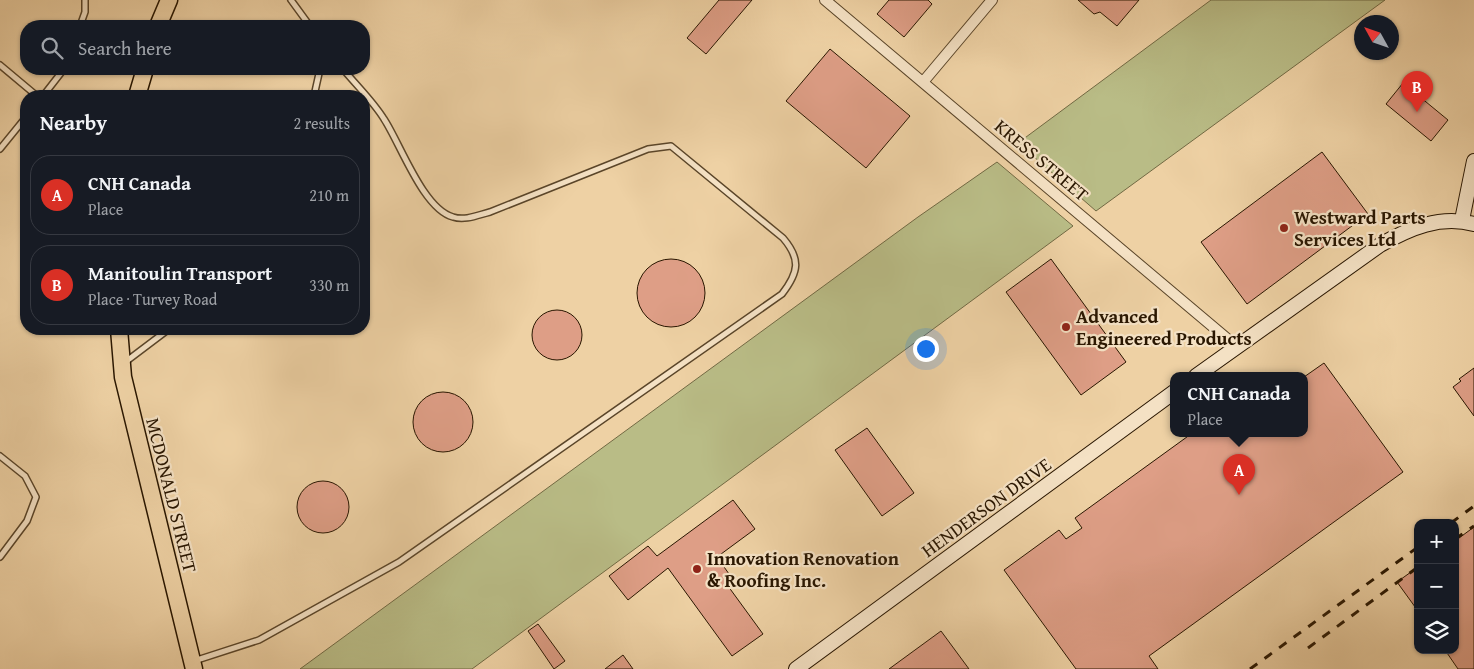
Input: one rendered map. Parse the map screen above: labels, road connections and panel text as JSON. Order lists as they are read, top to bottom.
{
  "streets": {
    "main road": ["MCDONALD STREET"],
    "street": ["KRESS STREET", "HENDERSON DRIVE"]
  },
  "places": ["Westward Parts Services Ltd", "Advanced Engineered Products", "Innovation Renovation & Roofing Inc."],
  "north": "top left",
  "page": {
    "search": "Search here",
    "pins": ["B", "A"],
    "heading": ["Nearby", "2 results"],
    "list": [
      {
        "mark": "A",
        "name": "CNH Canada",
        "note": "Place",
        "value": "210 m"
      },
      {
        "mark": "B",
        "name": "Manitoulin Transport",
        "note": "Place · Turvey Road",
        "value": "330 m"
      }
    ],
    "popup": ["CNH Canada", "Place"],
    "map_buttons": ["+", "−"]
  }
}
